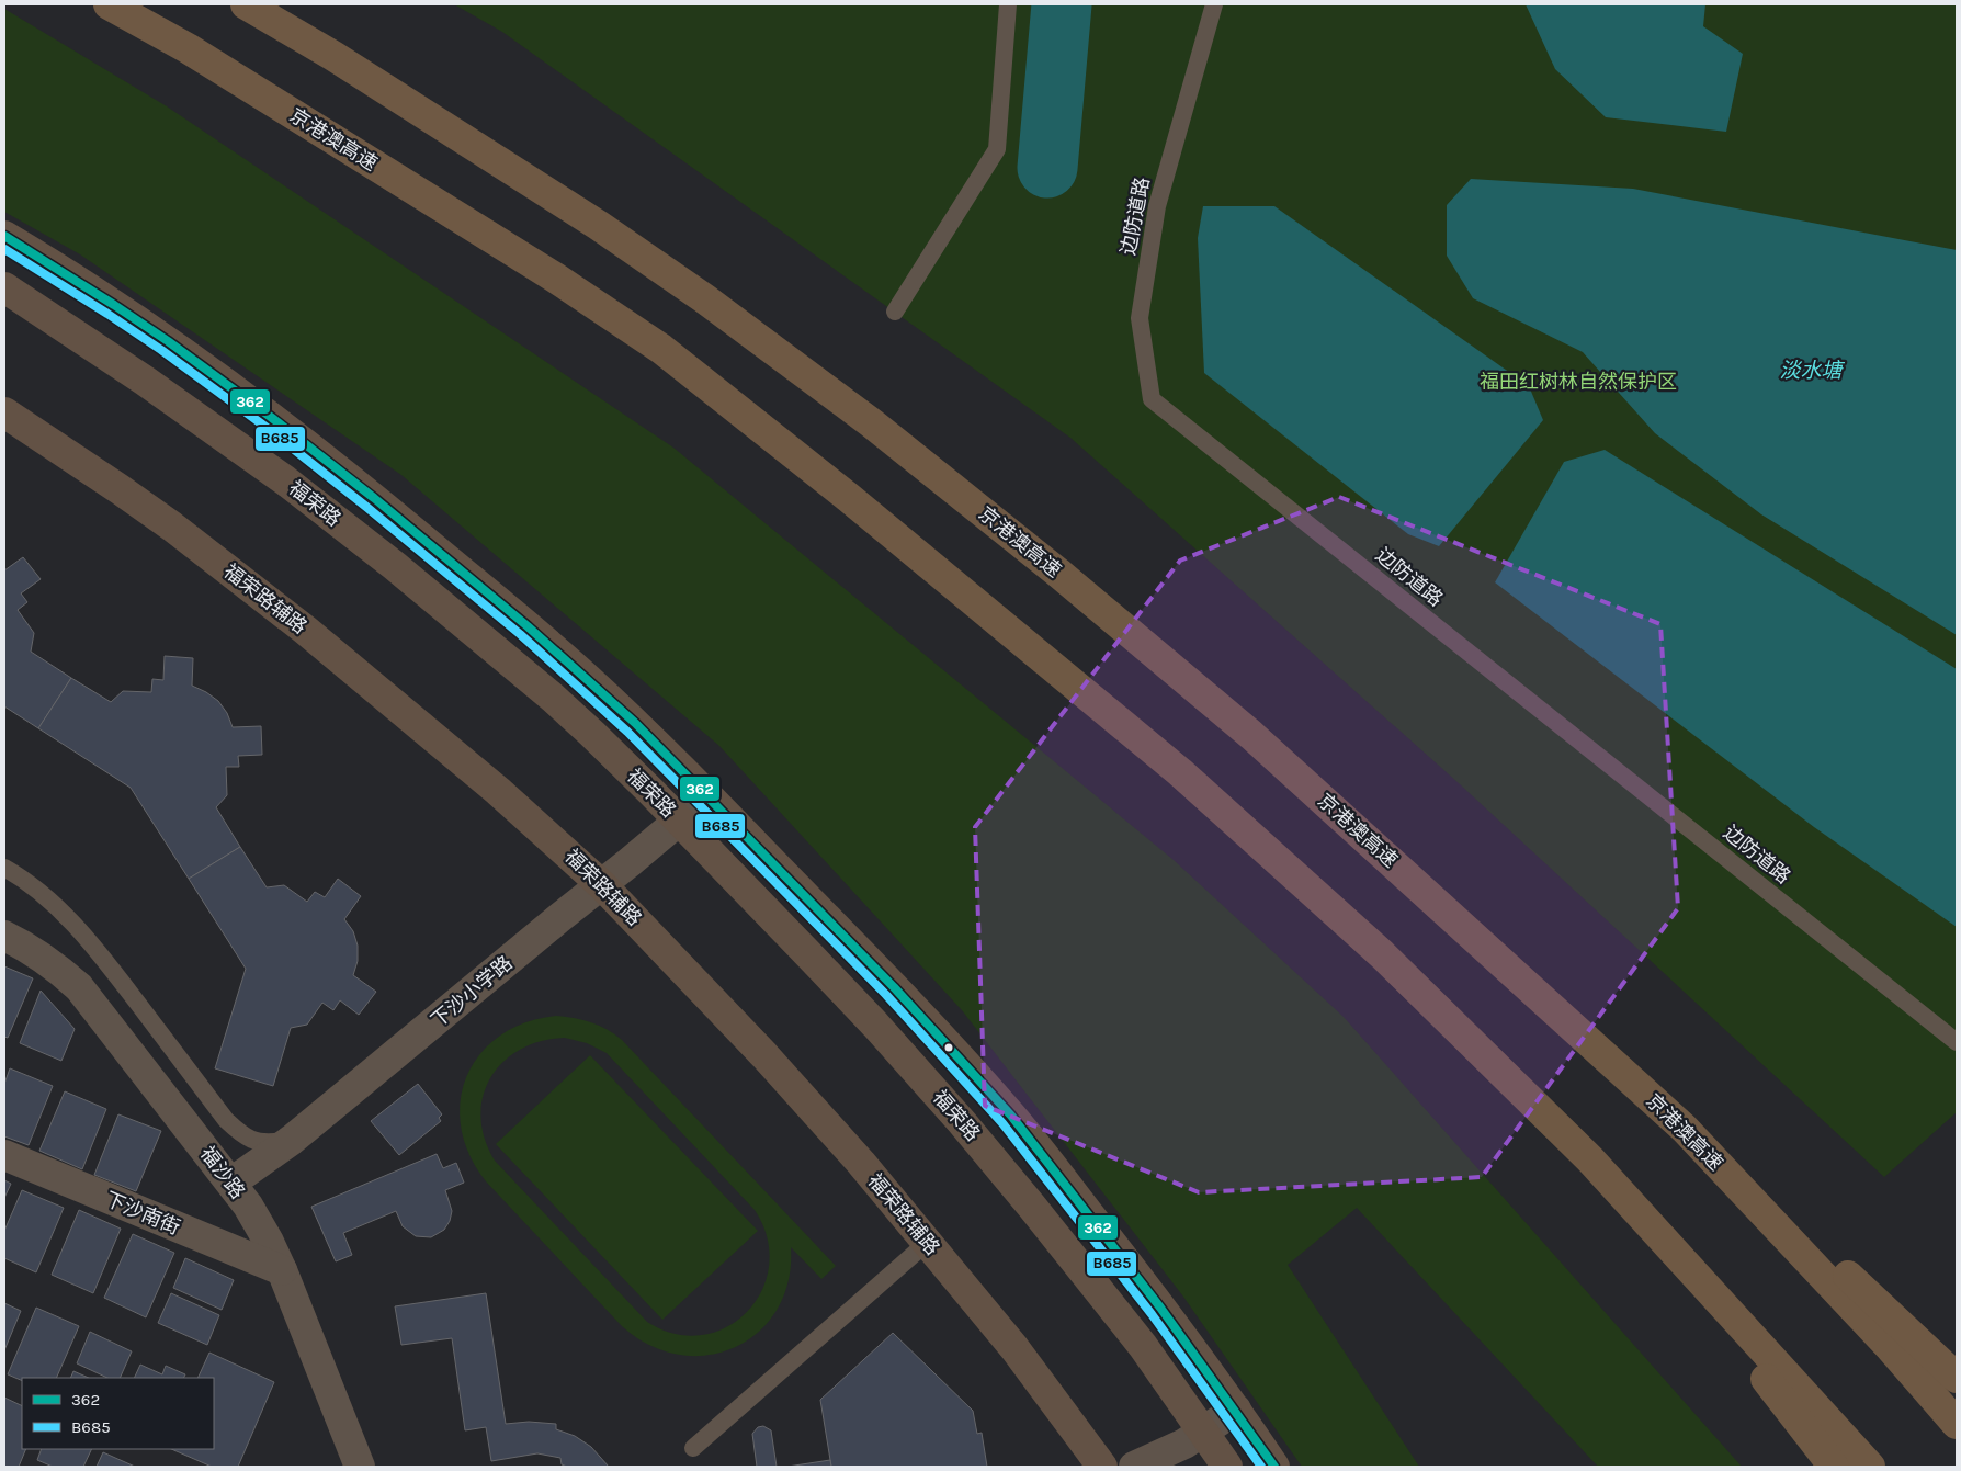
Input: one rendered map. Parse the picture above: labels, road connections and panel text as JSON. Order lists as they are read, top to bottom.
{
  "streets": {
    "highway": ["京港澳高速"],
    "main road": ["福荣路", "福荣路辅路"],
    "street": ["下沙小学路", "福沙路", "下沙南街"],
    "lane": ["边防道路"]
  },
  "crossings": [
    ["福荣路", "下沙小学路"],
    ["福荣路辅路", "下沙小学路"],
    ["下沙小学路", "福沙路"],
    ["福沙路", "下沙南街"]
  ],
  "water": ["淡水塘"],
  "parks": ["福田红树林自然保护区"],
  "lines": ["transit line 362", "transit line B685"],
  "legend": ["362", "B685"]
}
